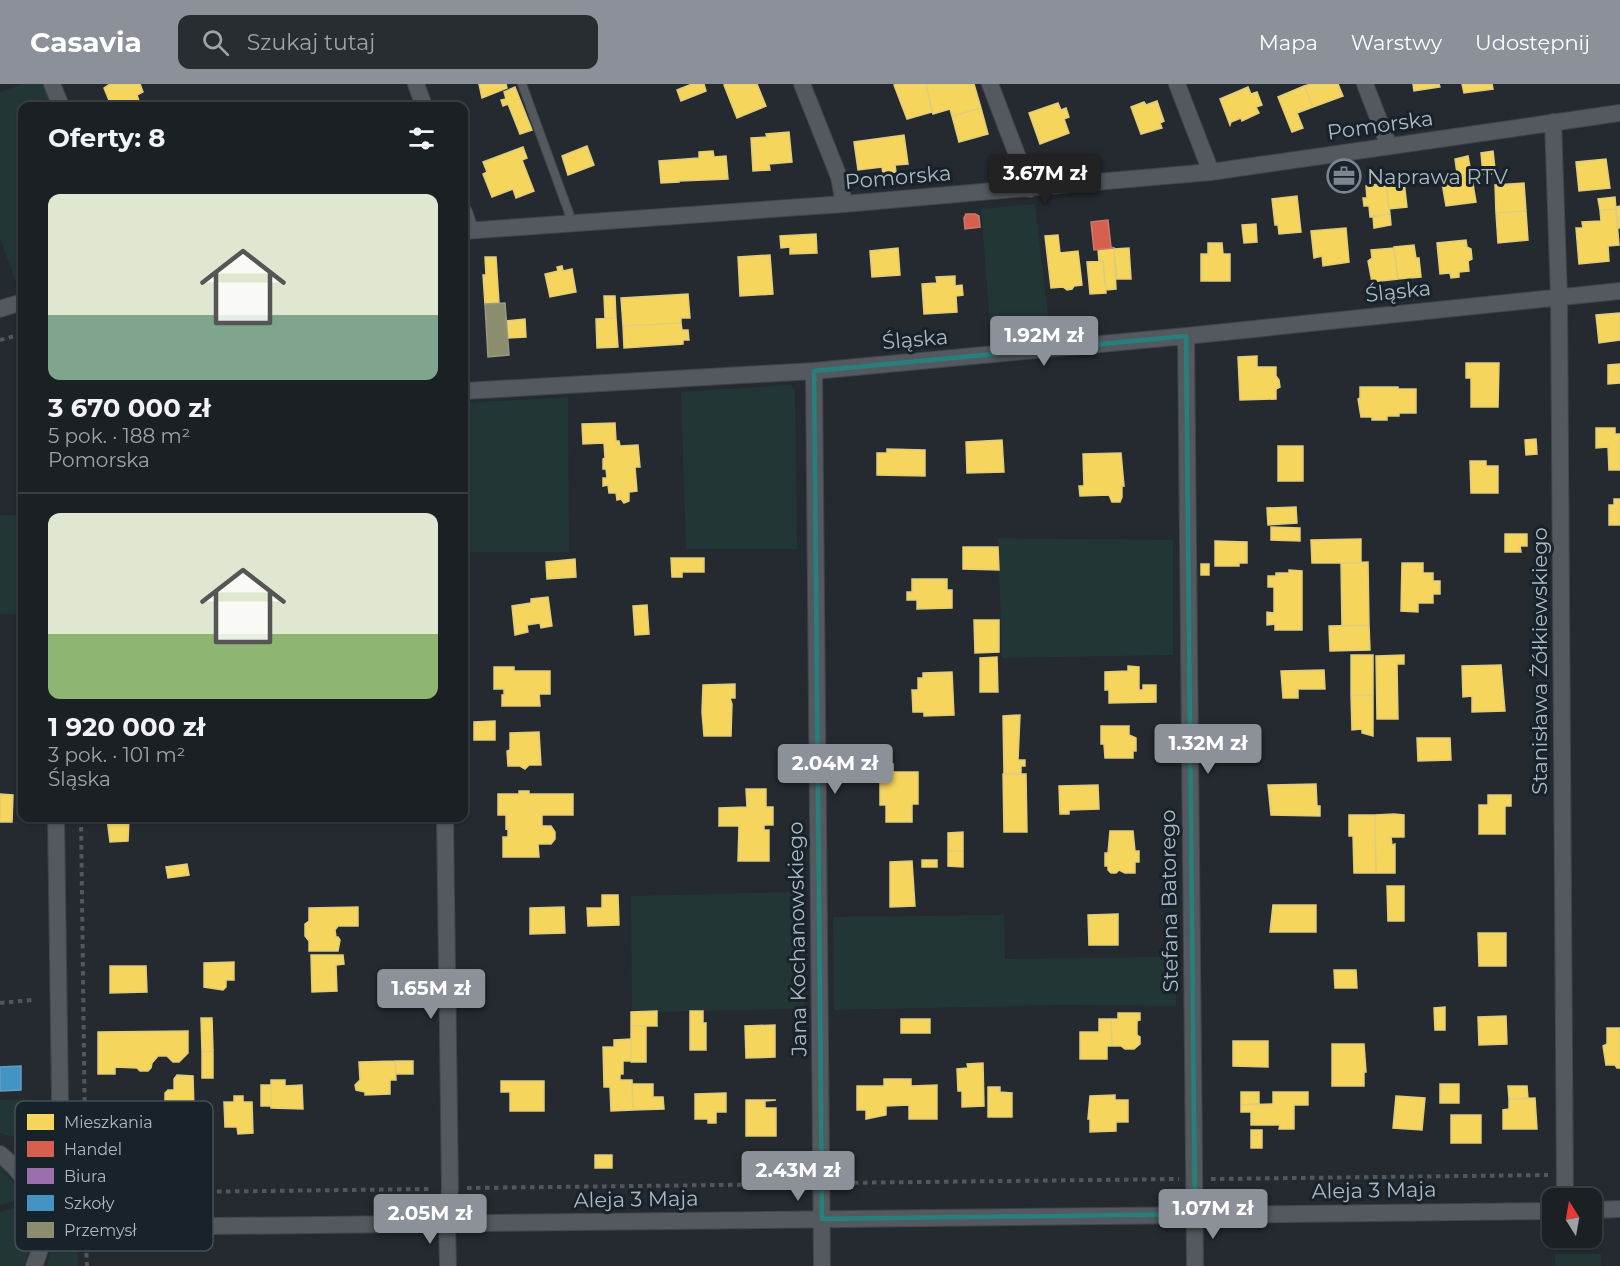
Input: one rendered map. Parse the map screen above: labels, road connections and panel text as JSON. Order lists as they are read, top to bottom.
{
  "streets": {
    "street": [
      "Pomorska",
      "Śląska",
      "Stanisława Żółkiewskiego",
      "Stefana Batorego",
      "Jana Kochanowskiego",
      "Aleja 3 Maja"
    ]
  },
  "crossings": [
    ["Pomorska", "Stanisława Żółkiewskiego"],
    ["Śląska", "Stanisława Żółkiewskiego"],
    ["Śląska", "Stefana Batorego"],
    ["Śląska", "Jana Kochanowskiego"],
    ["Stefana Batorego", "Aleja 3 Maja"],
    ["Jana Kochanowskiego", "Aleja 3 Maja"]
  ],
  "places": {
    "office": ["Naprawa RTV"]
  },
  "legend": [
    "Mieszkania",
    "Handel",
    "Biura",
    "Szkoły",
    "Przemysł"
  ],
  "north": "top",
  "page": {
    "header": "Casavia",
    "search": "Szukaj tutaj",
    "nav": ["Mapa", "Warstwy", "Udostępnij"],
    "heading": "Oferty: 8",
    "price": [
      "3.67M zł",
      "1.92M zł",
      "1.32M zł",
      "2.04M zł",
      "1.65M zł",
      "2.43M zł",
      "1.07M zł",
      "2.05M zł"
    ],
    "list": [
      {
        "name": "3 670 000 zł",
        "note": "5 pok. · 188 m² · Pomorska"
      },
      {
        "name": "1 920 000 zł",
        "note": "3 pok. · 101 m² · Śląska"
      }
    ]
  }
}
